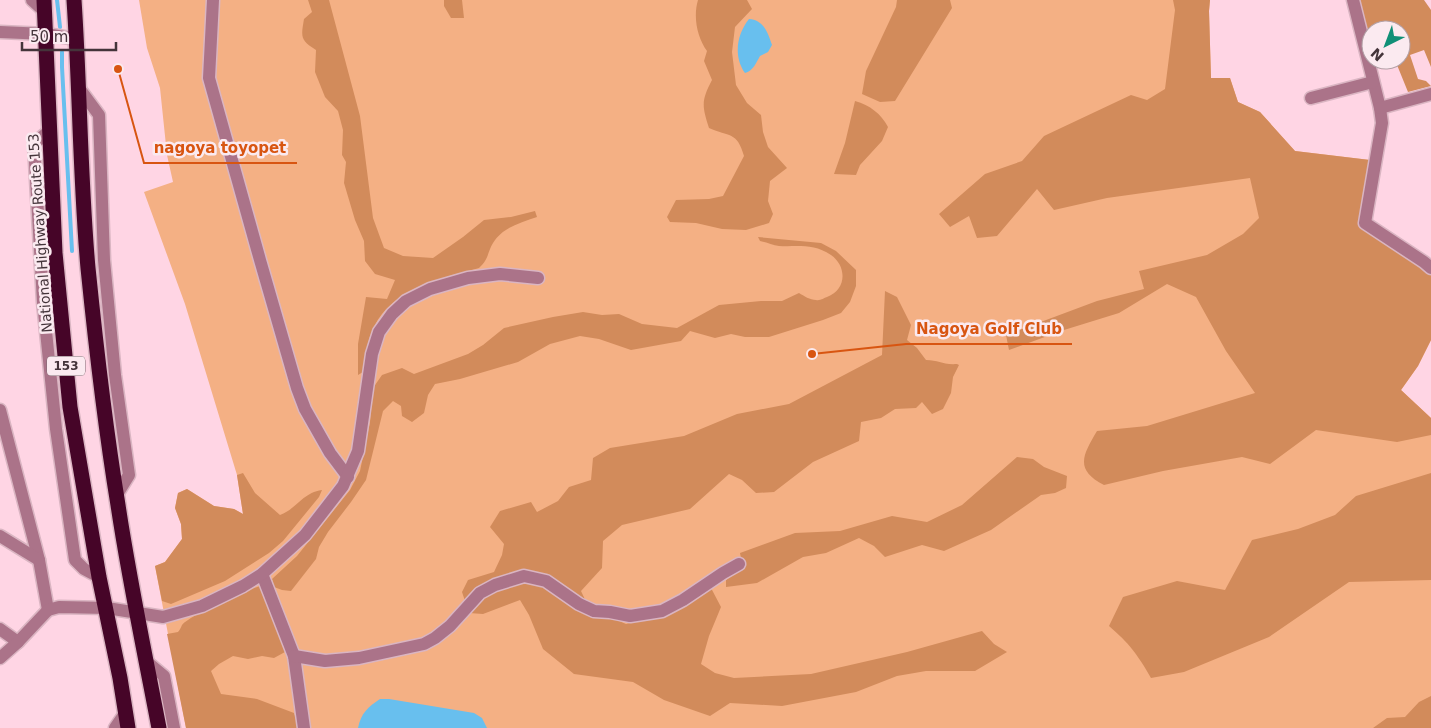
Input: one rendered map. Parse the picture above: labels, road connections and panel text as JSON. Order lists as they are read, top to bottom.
{
  "streets": {
    "highway": ["National Highway Route 153", "153"]
  },
  "places": ["nagoya toyopet", "Nagoya Golf Club"],
  "scale_bar": "50 m",
  "north": "bottom left"
}
